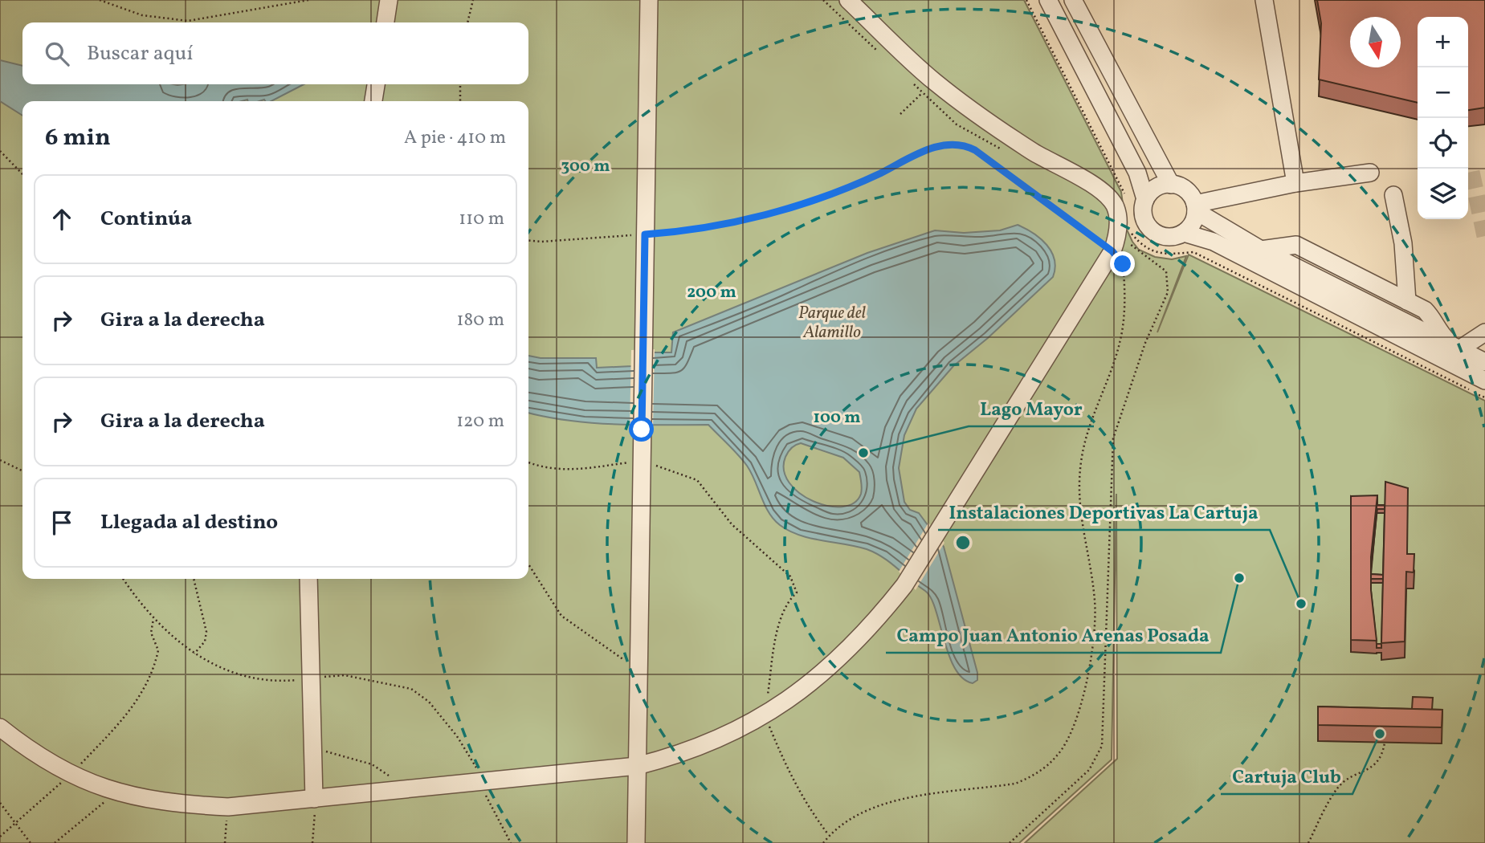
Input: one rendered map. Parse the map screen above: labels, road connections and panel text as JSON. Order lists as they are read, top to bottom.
{
  "parks": ["Parque del Alamillo"],
  "places": [
    "Lago Mayor",
    "Campo Juan Antonio Arenas Posada",
    "Instalaciones Deportivas La Cartuja",
    "Cartuja Club"
  ],
  "north": "bottom",
  "page": {
    "map_buttons": ["+", "−"],
    "search": "Buscar aquí",
    "heading": ["6 min", "A pie · 410 m"],
    "list": [
      ["Continúa", "110 m"],
      ["Gira a la derecha", "180 m"],
      ["Gira a la derecha", "120 m"],
      "Llegada al destino"
    ]
  },
  "rings": ["300 m", "200 m", "100 m"]
}
